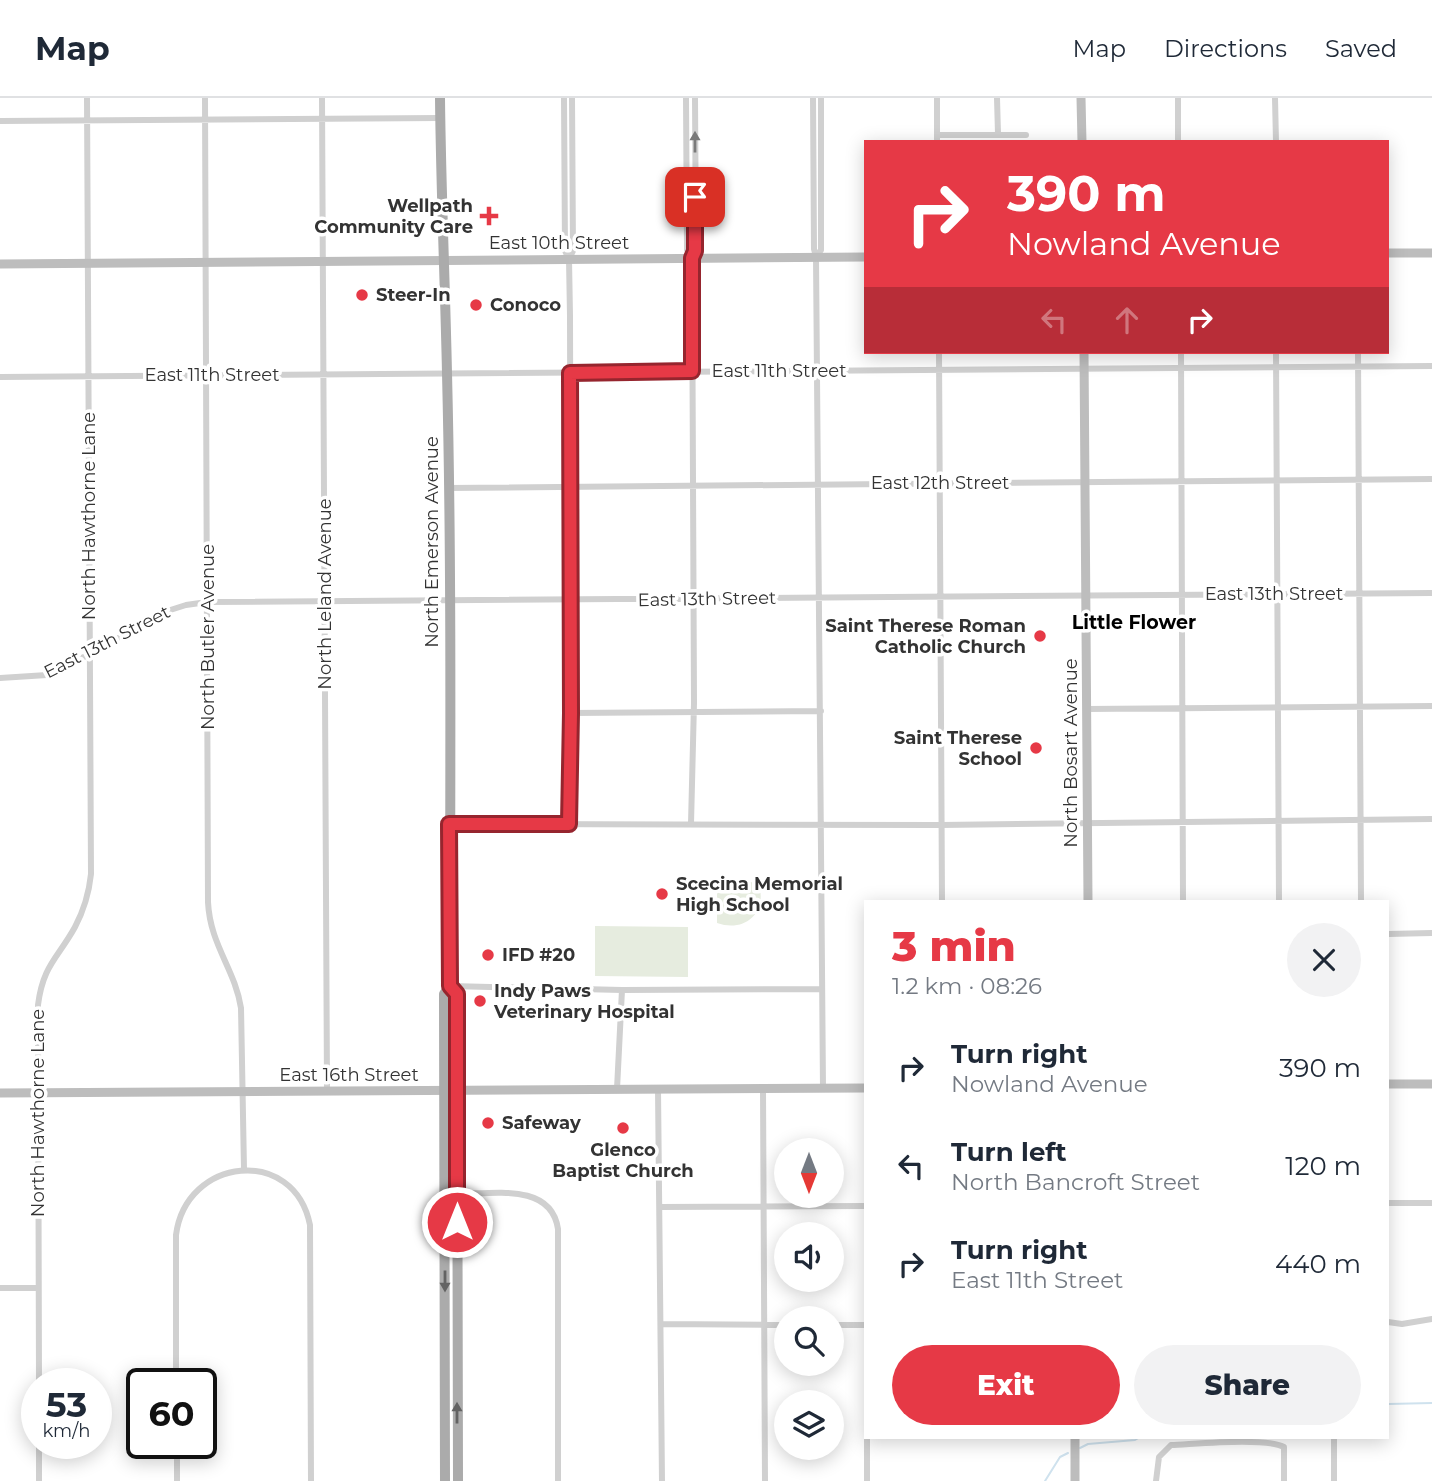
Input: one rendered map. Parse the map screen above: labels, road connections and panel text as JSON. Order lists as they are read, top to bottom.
{
  "streets": {
    "main road": [
      "East 10th Street",
      "North Emerson Avenue",
      "North Bosart Avenue",
      "East 16th Street"
    ],
    "street": [
      "East 11th Street",
      "East 12th Street",
      "North Hawthorne Lane",
      "North Leland Avenue",
      "East 13th Street",
      "North Butler Avenue"
    ]
  },
  "crossings": [
    ["East 10th Street", "North Hawthorne Lane"],
    ["East 10th Street", "North Emerson Avenue"],
    ["East 10th Street", "North Leland Avenue"],
    ["East 10th Street", "North Butler Avenue"],
    ["East 11th Street", "North Hawthorne Lane"],
    ["East 11th Street", "North Emerson Avenue"],
    ["East 11th Street", "North Leland Avenue"],
    ["East 11th Street", "North Butler Avenue"],
    ["East 11th Street", "North Bosart Avenue"],
    ["East 12th Street", "North Emerson Avenue"],
    ["East 12th Street", "North Bosart Avenue"],
    ["North Hawthorne Lane", "East 13th Street"],
    ["North Hawthorne Lane", "East 16th Street"],
    ["North Emerson Avenue", "East 13th Street"],
    ["North Emerson Avenue", "East 16th Street"],
    ["North Leland Avenue", "East 13th Street"],
    ["North Leland Avenue", "East 16th Street"],
    ["East 13th Street", "North Butler Avenue"],
    ["East 13th Street", "North Bosart Avenue"],
    ["North Butler Avenue", "East 16th Street"]
  ],
  "districts": ["Little Flower"],
  "places": {
    "health": ["Wellpath Community Care"],
    "other": [
      "Steer-In",
      "Conoco",
      "Saint Therese Roman Catholic Church",
      "Saint Therese School",
      "Scecina Memorial High School",
      "IFD #20",
      "Indy Paws Veterinary Hospital",
      "Safeway",
      "Glenco Baptist Church"
    ]
  },
  "north": "bottom",
  "page": {
    "header": "Map",
    "nav": ["Map", "Directions", "Saved"],
    "turn": ["390 m", "Nowland Avenue"],
    "heading": ["3 min", "1.2 km · 08:26"],
    "list": [
      {
        "name": "Turn right",
        "note": "Nowland Avenue",
        "value": "390 m"
      },
      {
        "name": "Turn left",
        "note": "North Bancroft Street",
        "value": "120 m"
      },
      {
        "name": "Turn right",
        "note": "East 11th Street",
        "value": "440 m"
      }
    ],
    "buttons": ["Exit", "Share"],
    "speed": "53 km/h",
    "limit": "60"
  }
}
